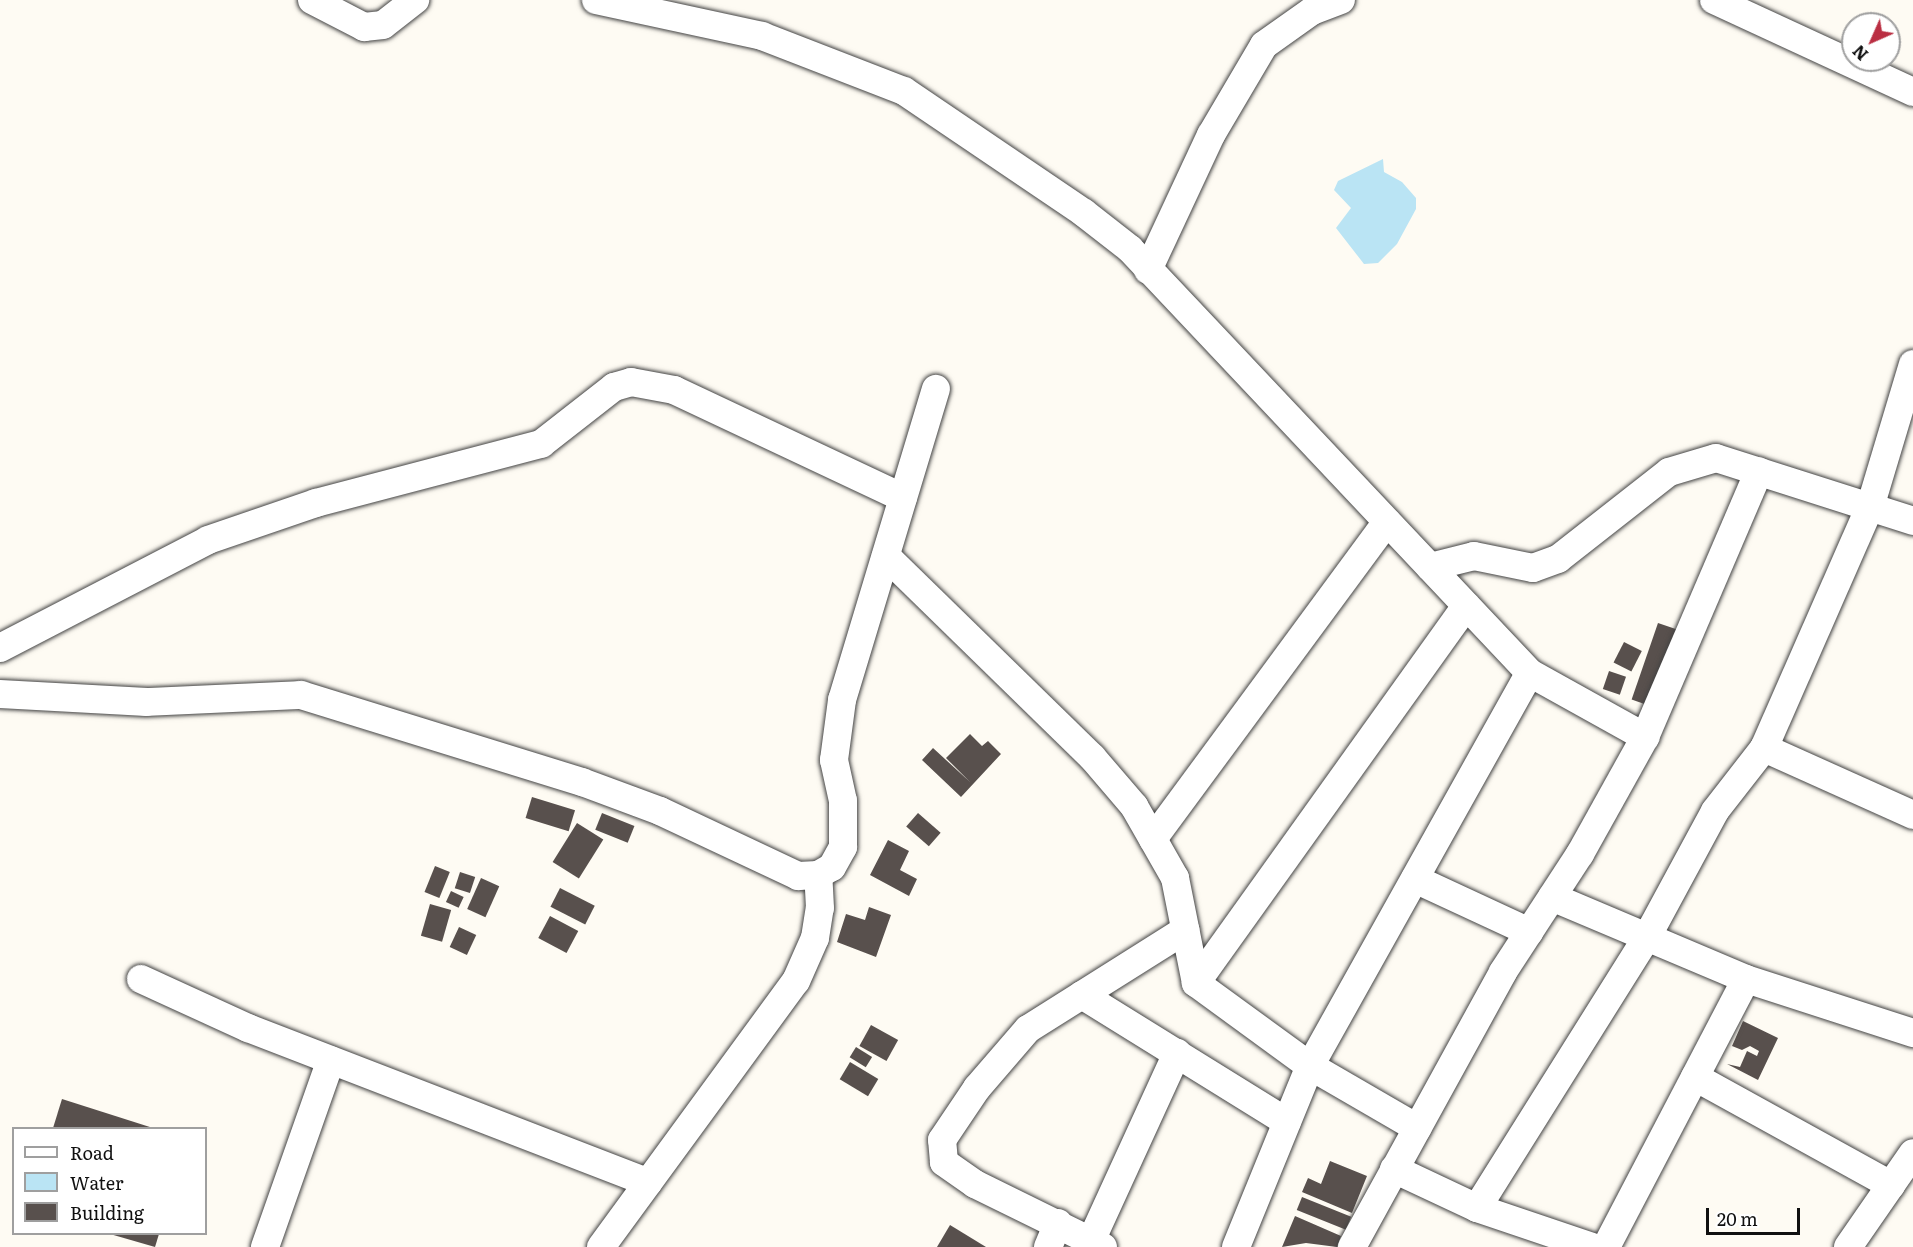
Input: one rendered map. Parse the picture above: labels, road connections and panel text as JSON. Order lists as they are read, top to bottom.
{
  "legend": ["Road", "Water", "Building"],
  "scale_bar": "20 m",
  "north": "bottom left"
}
